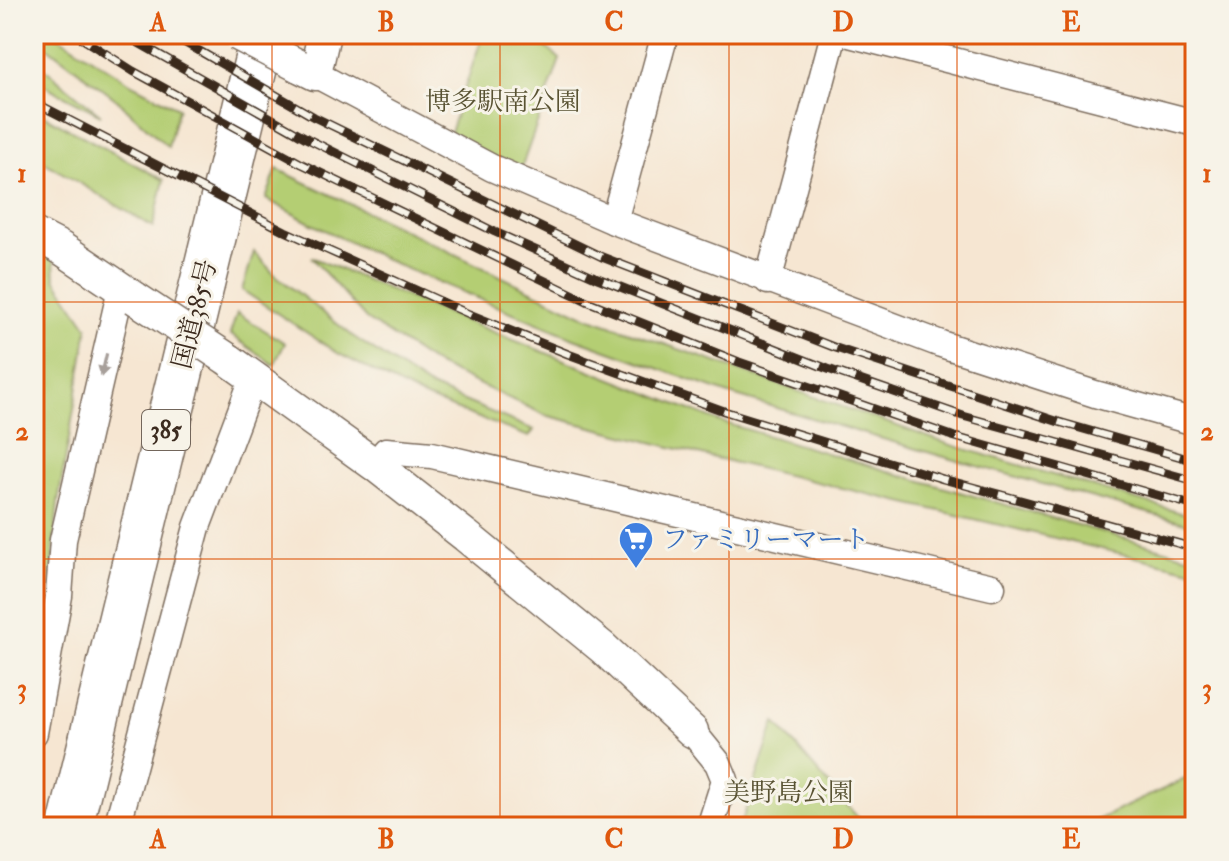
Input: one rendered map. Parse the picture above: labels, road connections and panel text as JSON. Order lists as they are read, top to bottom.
{
  "streets": {
    "highway": ["国道385号", "385"]
  },
  "parks": ["博多駅南公園", "美野島公園"],
  "places": {
    "supermarket": ["ファミリーマート"]
  },
  "grid": {
    "columns": [
      "A",
      "B",
      "C",
      "D",
      "E"
    ],
    "rows": ["1", "2", "3"]
  }
}
